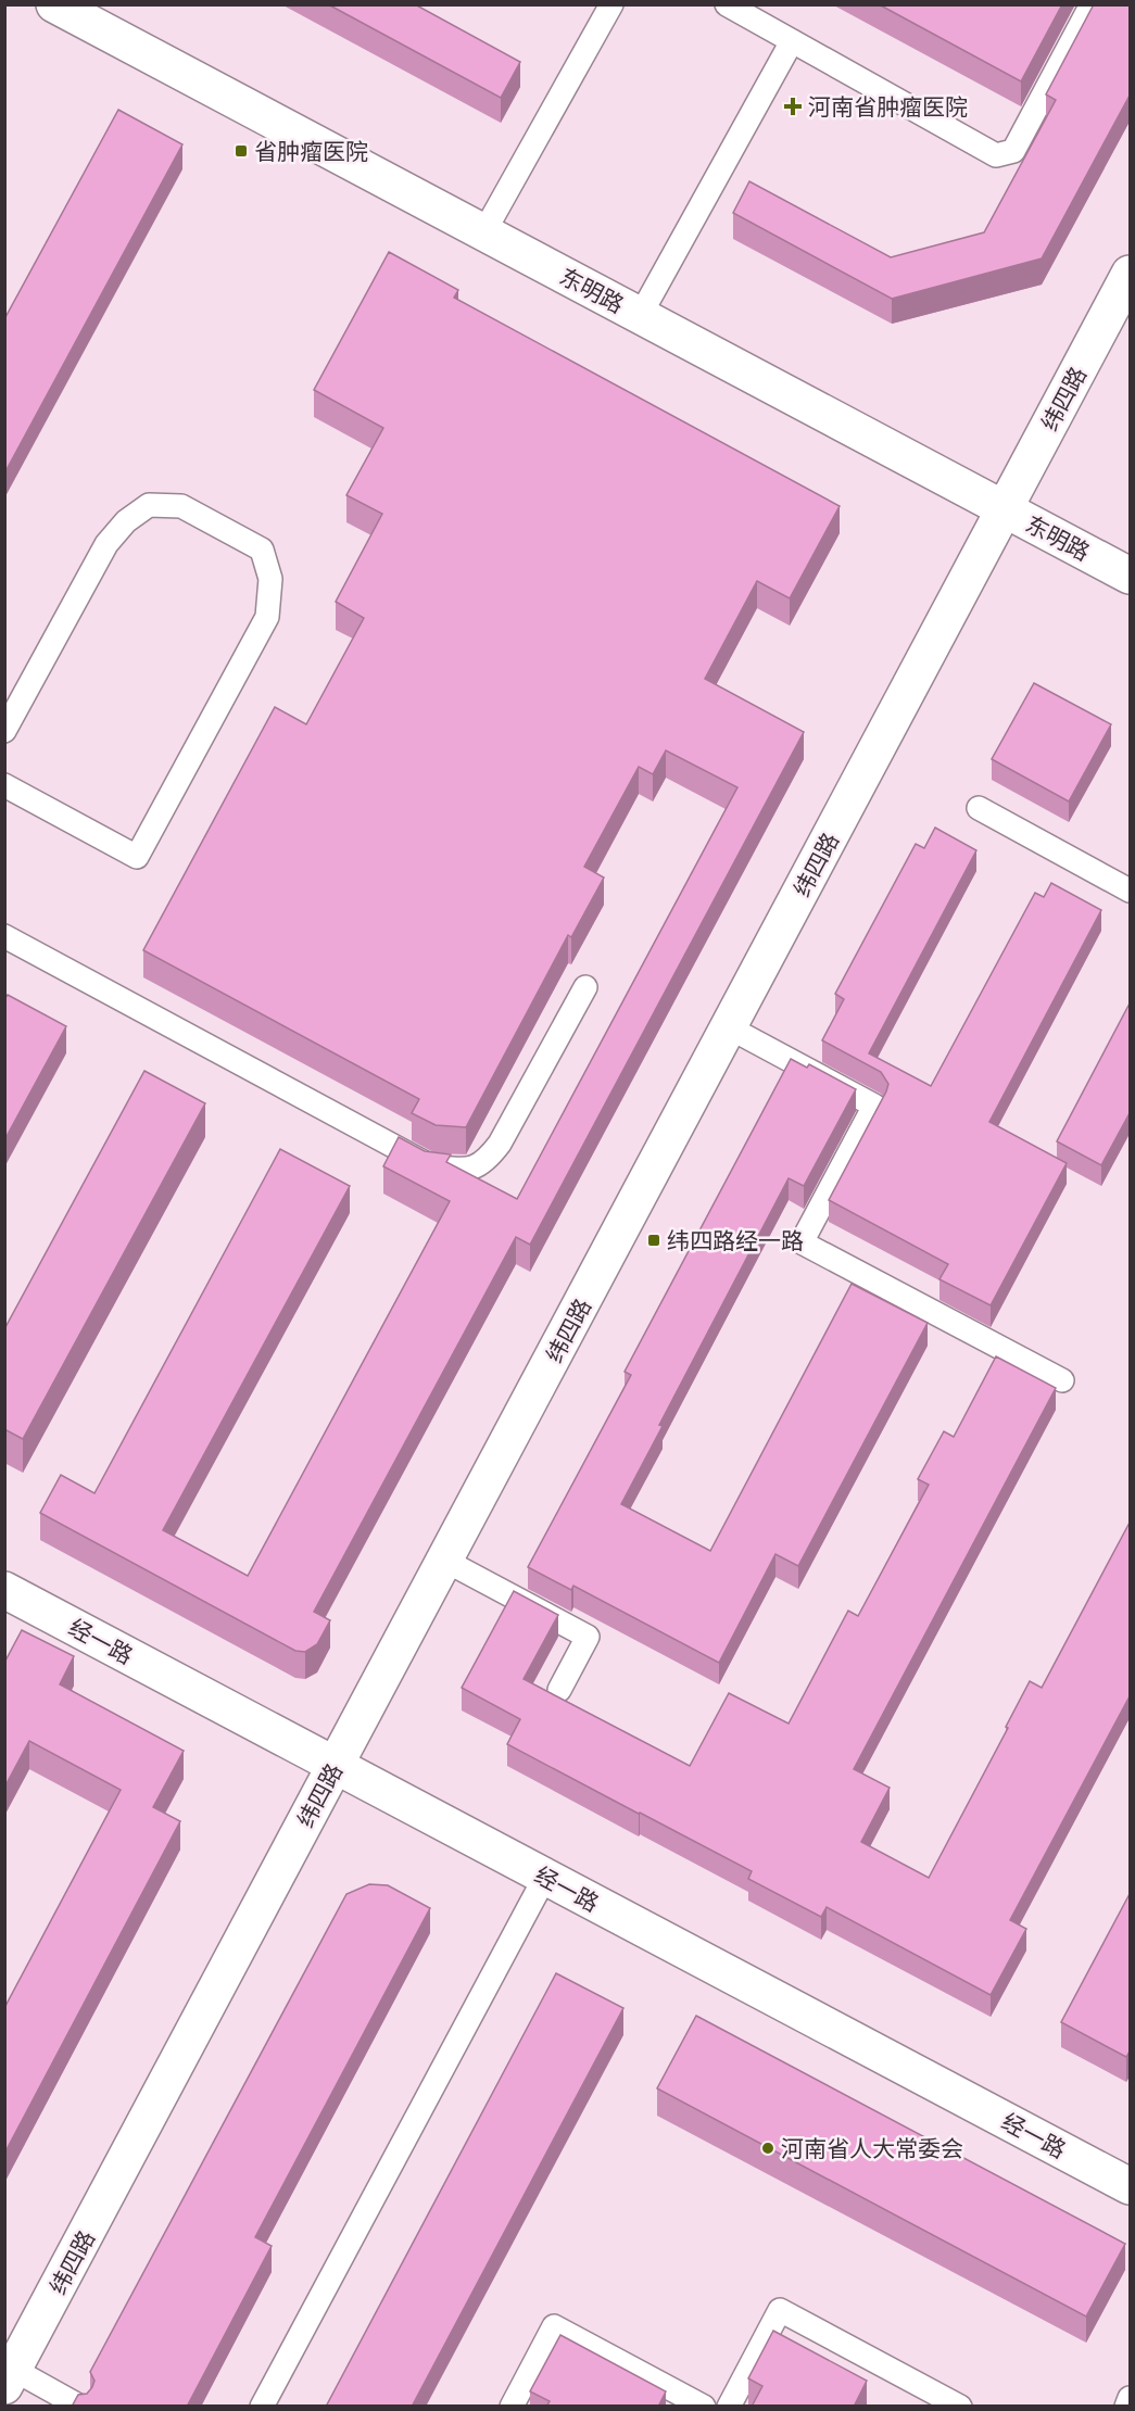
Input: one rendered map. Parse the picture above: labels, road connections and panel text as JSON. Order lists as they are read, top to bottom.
{
  "streets": {
    "street": ["东明路", "纬四路", "经一路"]
  },
  "crossings": [
    ["东明路", "纬四路"],
    ["纬四路", "经一路"]
  ],
  "places": {
    "health": ["河南省肿瘤医院"],
    "transit": ["省肿瘤医院", "纬四路经一路"],
    "other": ["河南省人大常委会"]
  }
}
